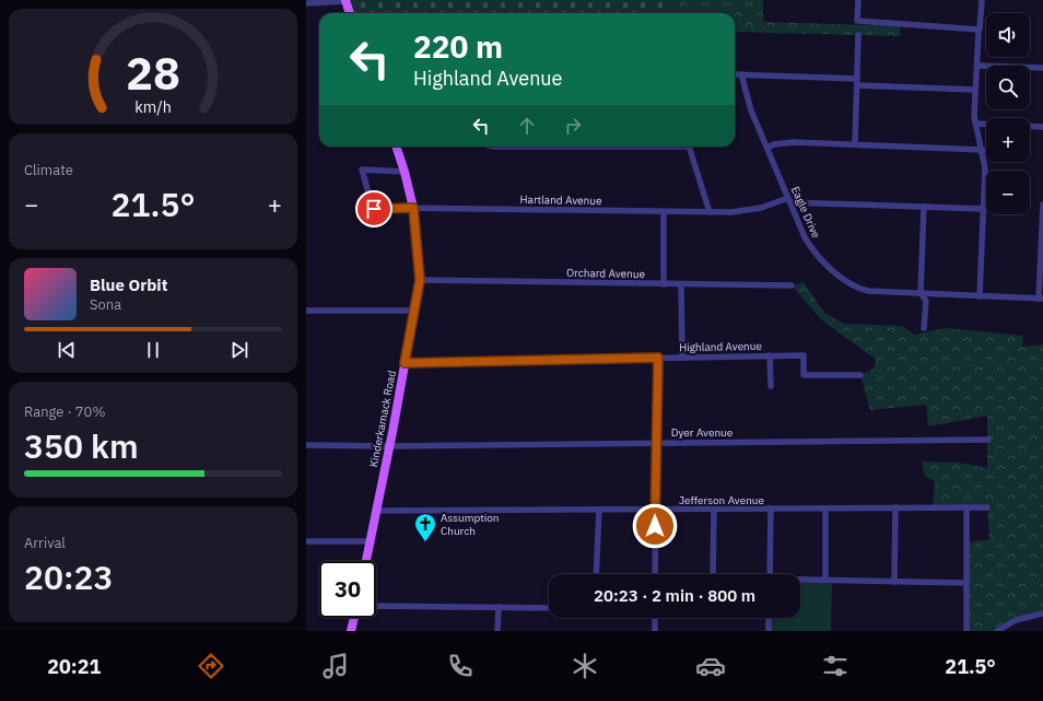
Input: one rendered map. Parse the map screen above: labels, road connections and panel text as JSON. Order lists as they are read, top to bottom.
{
  "streets": {
    "main road": ["Kinderkamack Road"],
    "street": [
      "Hartland Avenue",
      "Eagle Drive",
      "Orchard Avenue",
      "Highland Avenue",
      "Dyer Avenue",
      "Jefferson Avenue"
    ]
  },
  "crossings": [
    ["Hartland Avenue", "Eagle Drive"],
    ["Hartland Avenue", "Kinderkamack Road"],
    ["Orchard Avenue", "Kinderkamack Road"],
    ["Highland Avenue", "Kinderkamack Road"],
    ["Kinderkamack Road", "Dyer Avenue"],
    ["Kinderkamack Road", "Jefferson Avenue"]
  ],
  "places": {
    "church": ["Assumption Church"]
  },
  "page": {
    "map_buttons": ["+", "−"],
    "turn": ["220 m", "Highland Avenue"],
    "tile": [
      "Climate",
      ["Range · 70%", "350 km"],
      ["Arrival", "20:23"]
    ],
    "heat": ["−", "21.5°", "+"],
    "song": ["Blue Orbit", "Sona"],
    "limit": "30",
    "trip": "20:23 · 2 min · 800 m",
    "tabs": ["20:21", "21.5°"],
    "gauge": ["28", "km/h"]
  }
}
